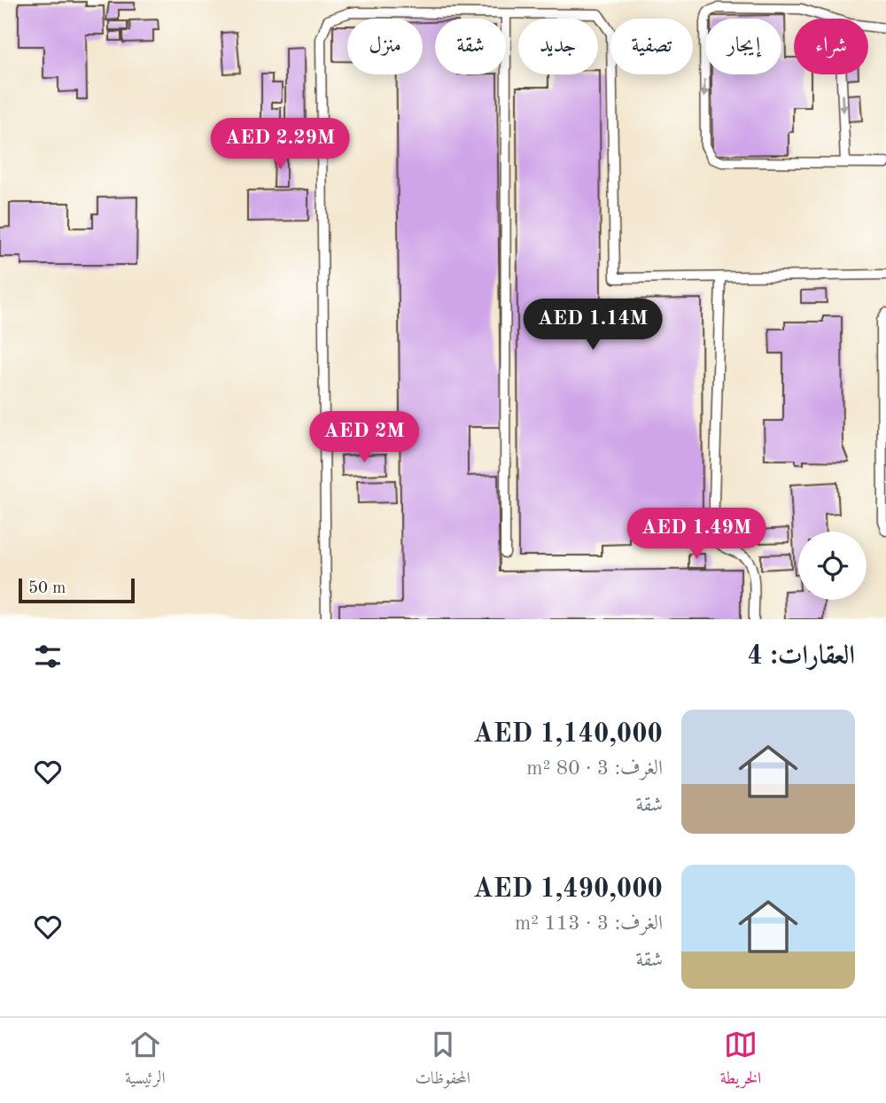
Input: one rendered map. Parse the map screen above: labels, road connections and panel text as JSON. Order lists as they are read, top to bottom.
{
  "scale_bar": "50 m",
  "page": {
    "chip": [
      "شراء",
      "إيجار",
      "تصفية",
      "جديد",
      "شقة",
      "منزل"
    ],
    "price": [
      "AED 2.29M",
      "AED 1.14M",
      "AED 2M",
      "AED 1.49M"
    ],
    "scale": "50 m",
    "heading": "العقارات: 4",
    "list": [
      {
        "name": "AED 1,140,000",
        "note": "الغرف: 3 · 80 m² · شقة"
      },
      {
        "name": "AED 1,490,000",
        "note": "الغرف: 3 · 113 m² · شقة"
      }
    ],
    "tabs": ["الخريطة", "المحفوظات", "الرئيسية"]
  }
}
